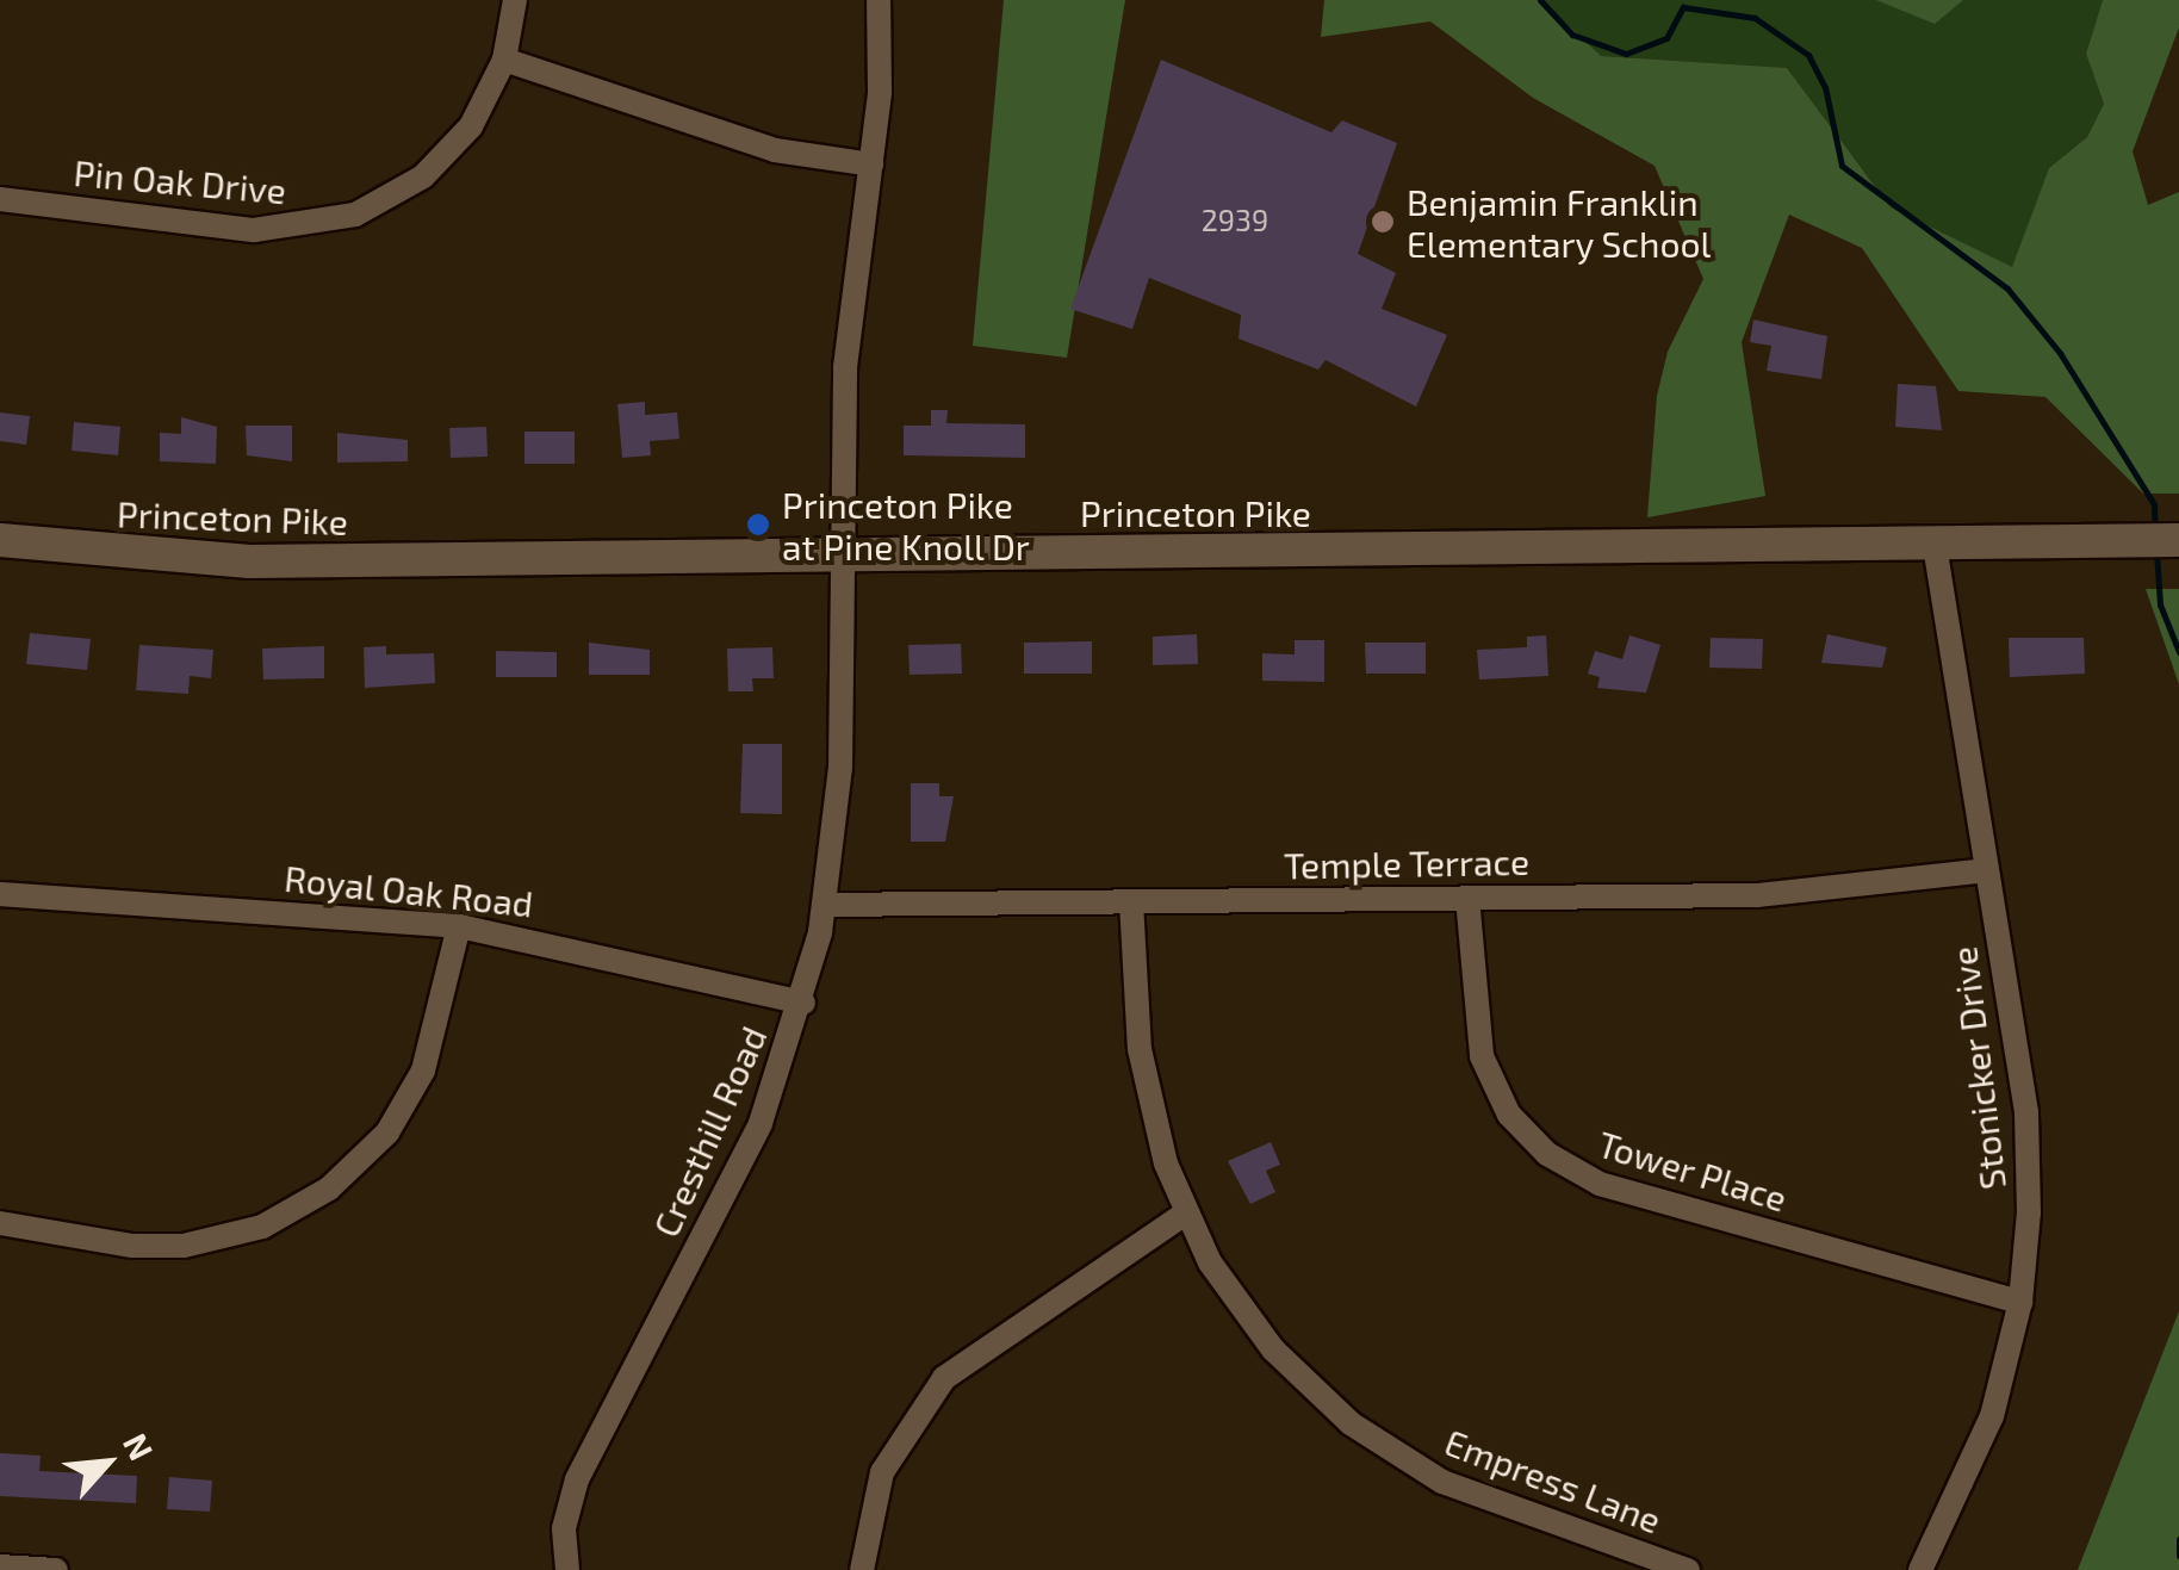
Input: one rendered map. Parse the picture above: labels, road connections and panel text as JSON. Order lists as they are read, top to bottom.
{
  "streets": {
    "main road": ["Princeton Pike"],
    "street": [
      "Pin Oak Drive",
      "Temple Terrace",
      "Royal Oak Road",
      "Stonicker Drive",
      "Cresthill Road",
      "Tower Place",
      "Empress Lane"
    ]
  },
  "crossings": [
    ["Princeton Pike", "Stonicker Drive"],
    ["Princeton Pike", "Cresthill Road"],
    ["Temple Terrace", "Stonicker Drive"],
    ["Temple Terrace", "Cresthill Road"],
    ["Temple Terrace", "Tower Place"],
    ["Temple Terrace", "Empress Lane"],
    ["Royal Oak Road", "Cresthill Road"],
    ["Stonicker Drive", "Tower Place"]
  ],
  "places": ["Benjamin Franklin Elementary School", "Princeton Pike at Pine Knoll Dr"],
  "house_numbers": ["2939"],
  "north": "top right"
}
